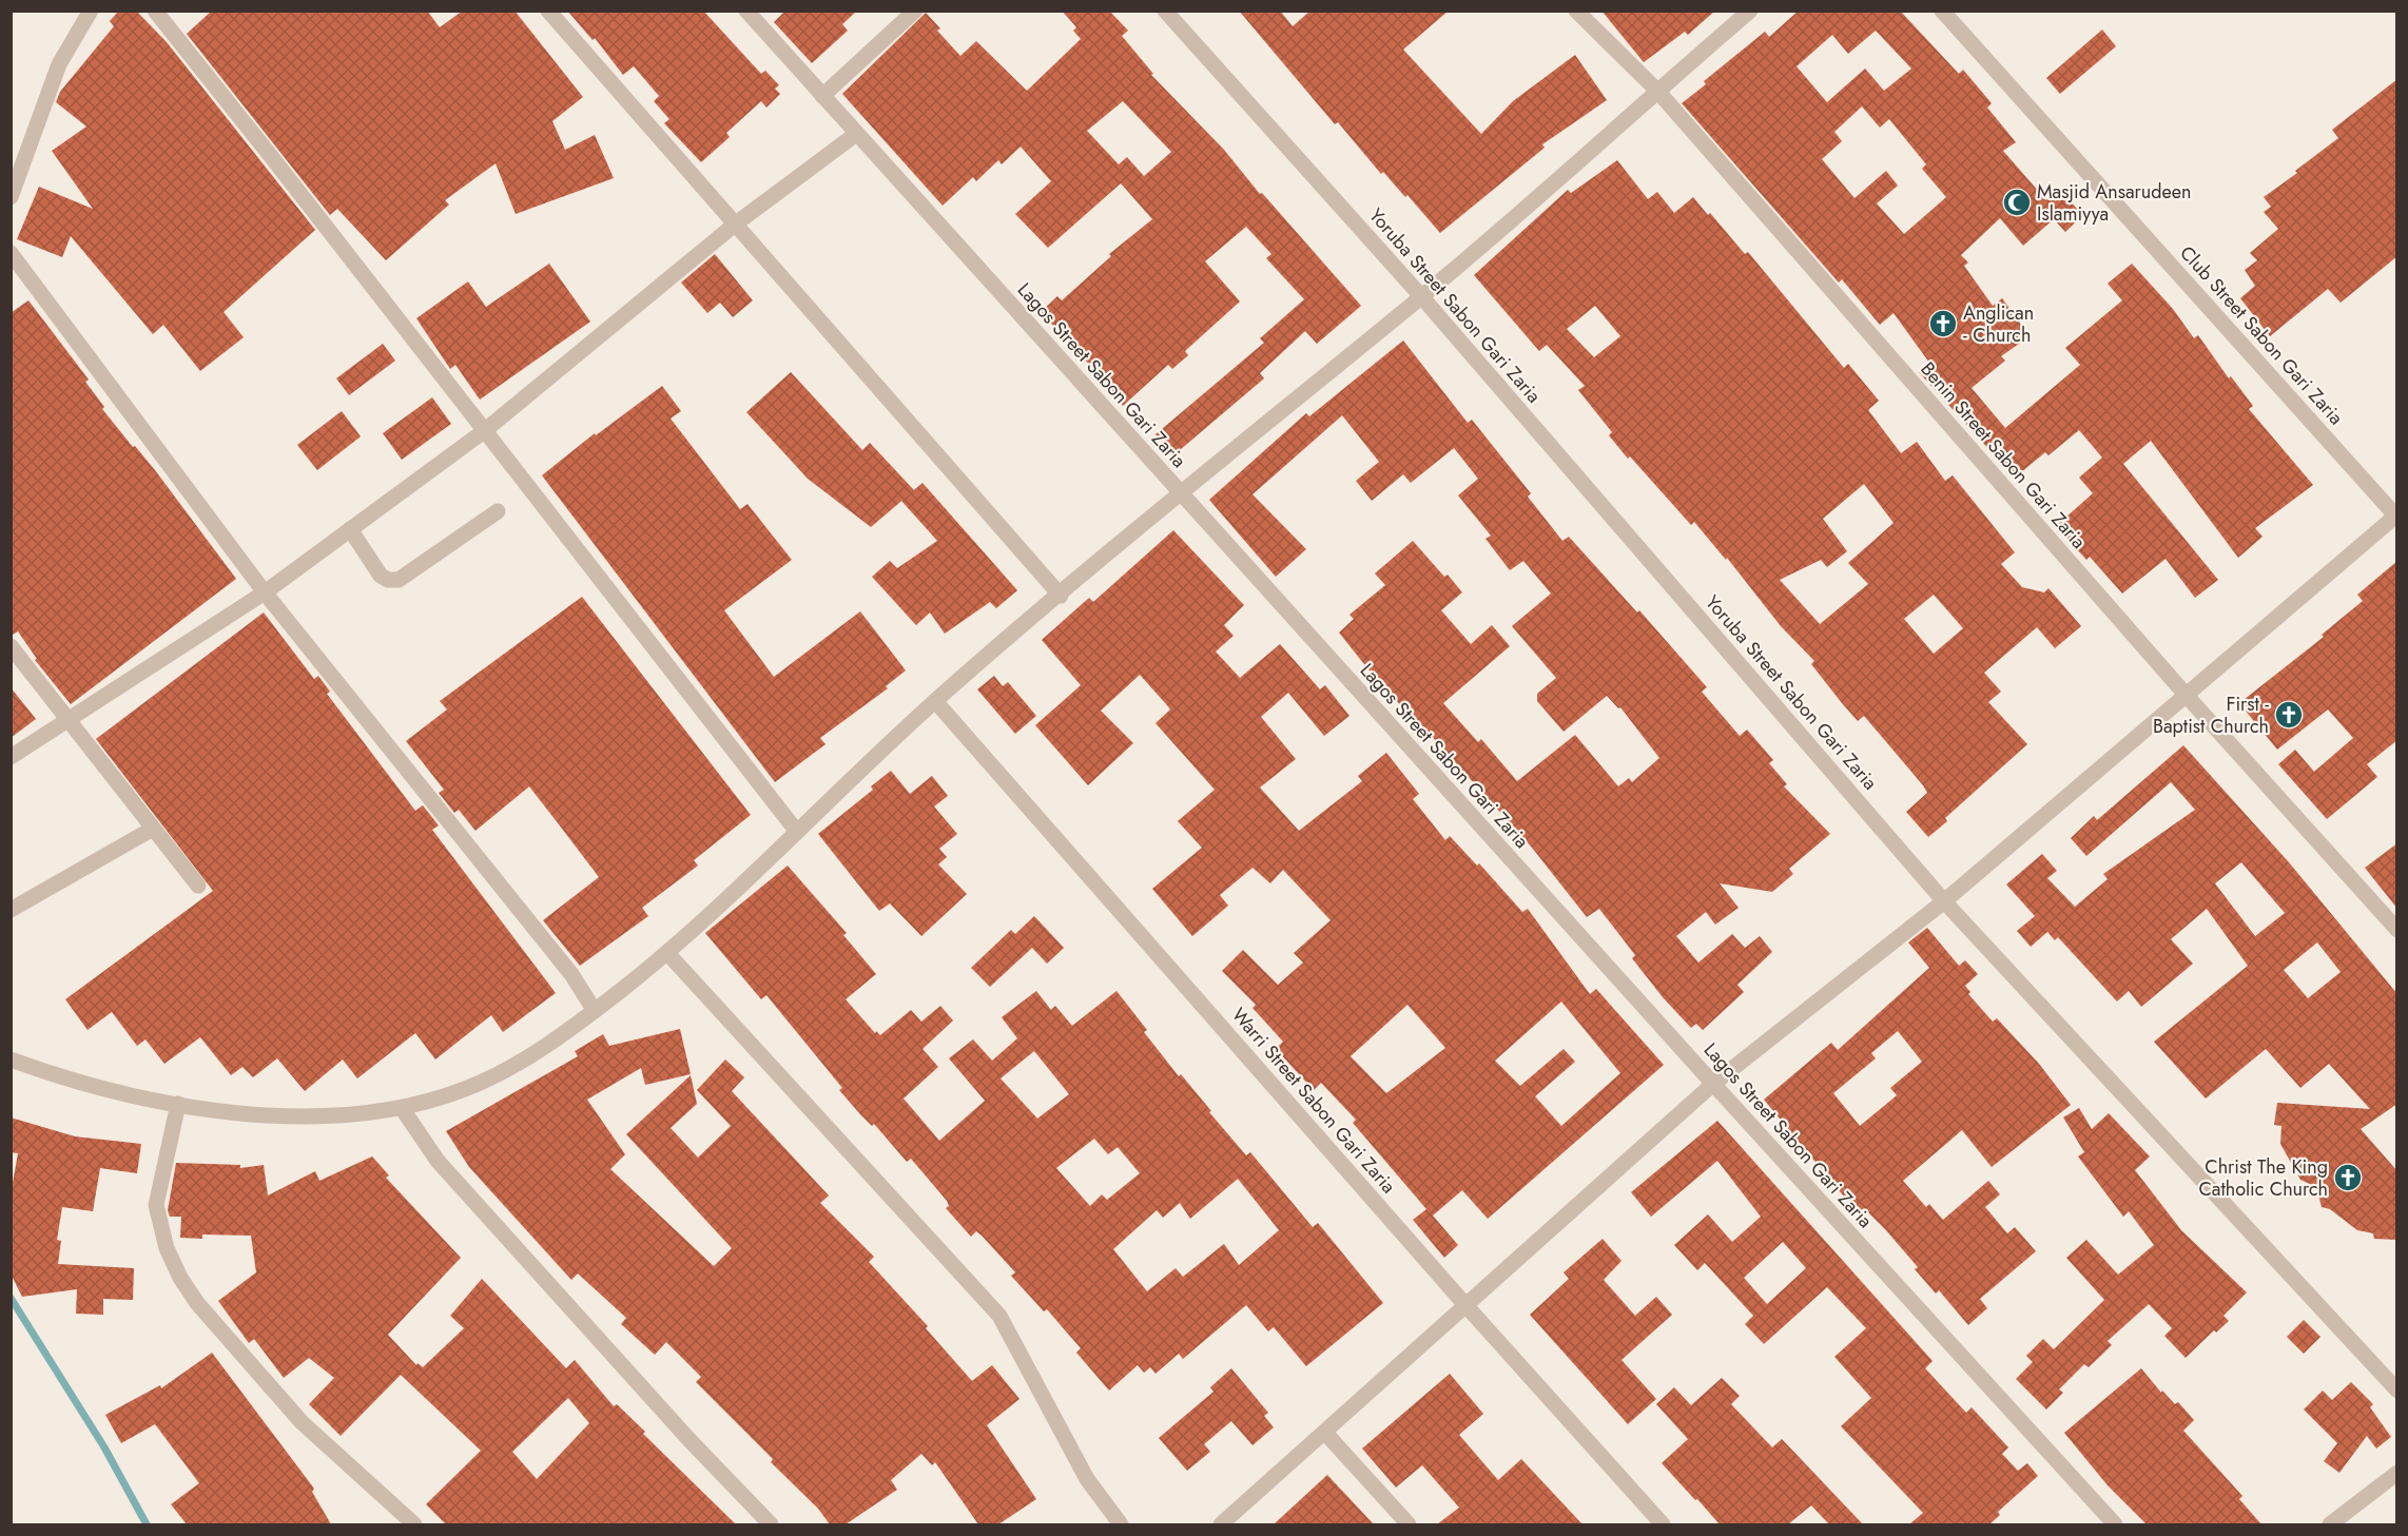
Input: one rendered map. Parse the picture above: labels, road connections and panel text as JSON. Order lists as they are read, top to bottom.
{
  "streets": {
    "street": [
      "Yoruba Street Sabon Gari Zaria",
      "Club Street Sabon Gari Zaria",
      "Lagos Street Sabon Gari Zaria",
      "Benin Street Sabon Gari Zaria",
      "Warri Street Sabon Gari Zaria"
    ]
  },
  "places": {
    "mosque": ["Masjid Ansarudeen Islamiyya"],
    "church": ["Anglican - Church", "First - Baptist Church", "Christ The King Catholic Church"]
  }
}
